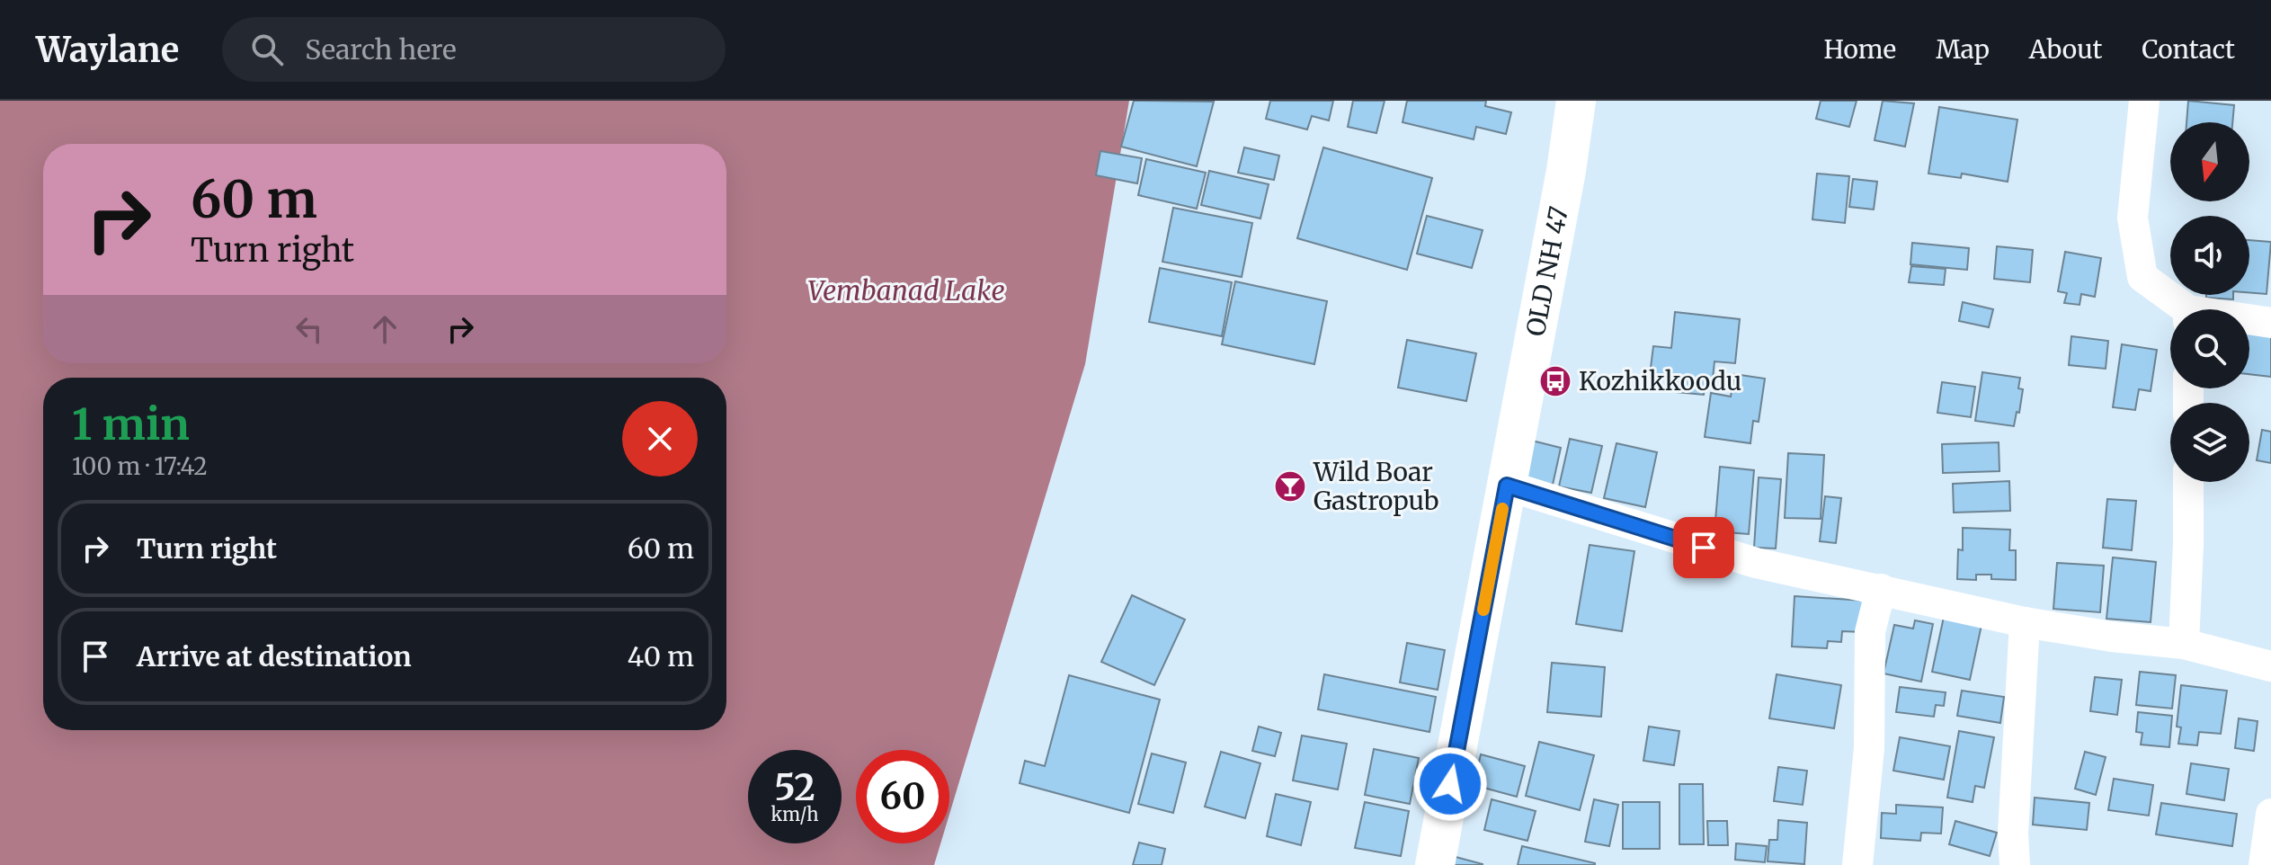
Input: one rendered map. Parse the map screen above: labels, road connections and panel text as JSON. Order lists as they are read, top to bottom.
{
  "streets": {
    "main road": ["OLD NH 47"]
  },
  "water": ["Vembanad Lake"],
  "places": {
    "bus stop": ["Kozhikkoodu"],
    "bar": ["Wild Boar Gastropub"]
  },
  "north": "bottom",
  "page": {
    "header": "Waylane",
    "search": "Search here",
    "nav": [
      "Home",
      "Map",
      "About",
      "Contact"
    ],
    "turn": ["60 m", "Turn right"],
    "heading": ["1 min", "100 m · 17:42"],
    "list": [
      {
        "name": "Turn right",
        "value": "60 m"
      },
      {
        "name": "Arrive at destination",
        "value": "40 m"
      }
    ],
    "speed": "52 km/h",
    "limit": "60"
  }
}
